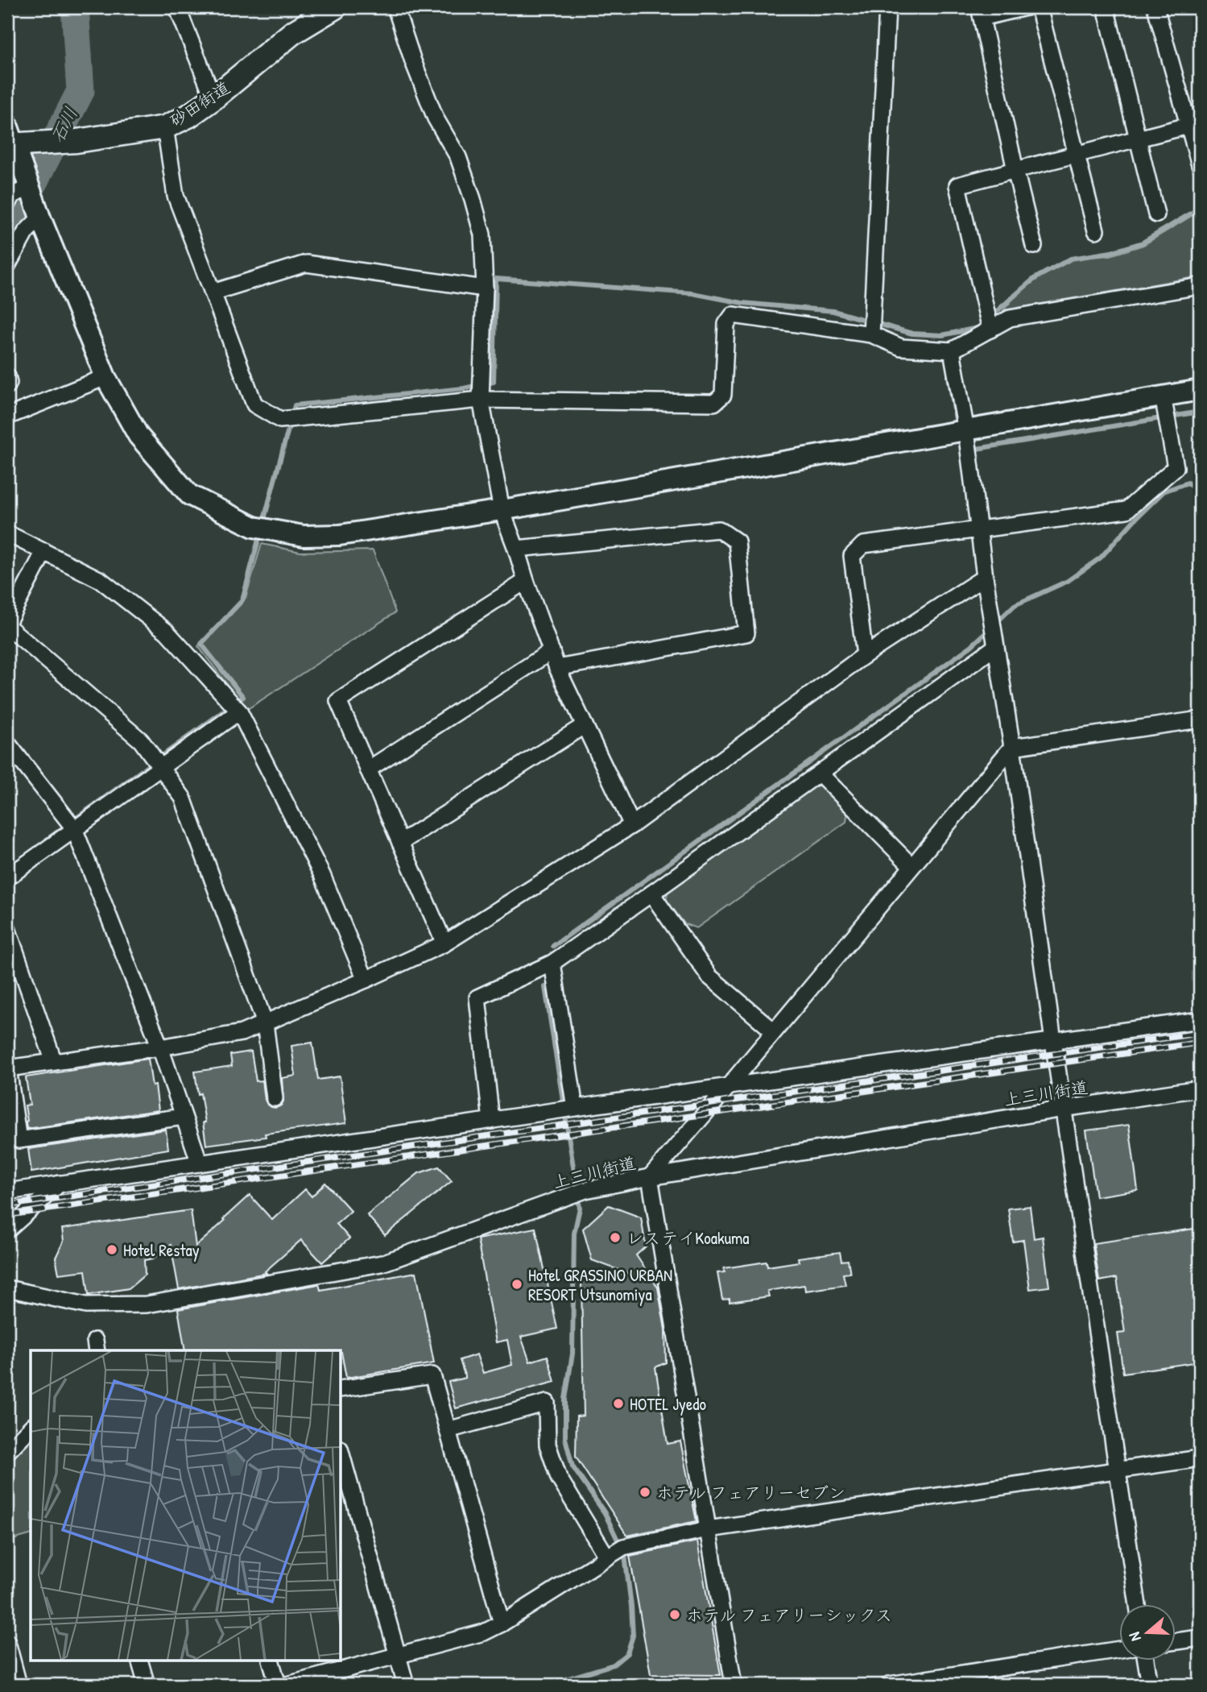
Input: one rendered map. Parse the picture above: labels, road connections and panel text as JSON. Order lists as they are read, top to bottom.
{
  "streets": {
    "main road": ["砂田街道"],
    "street": ["上三川街道"]
  },
  "water": ["石川"],
  "places": [
    "レステイKoakuma",
    "Hotel Restay",
    "Hotel GRASSINO URBAN RESORT Utsunomiya",
    "HOTEL Jyedo",
    "ホテル フェアリーセブン",
    "ホテル フェアリーシックス"
  ],
  "north": "left"
}
